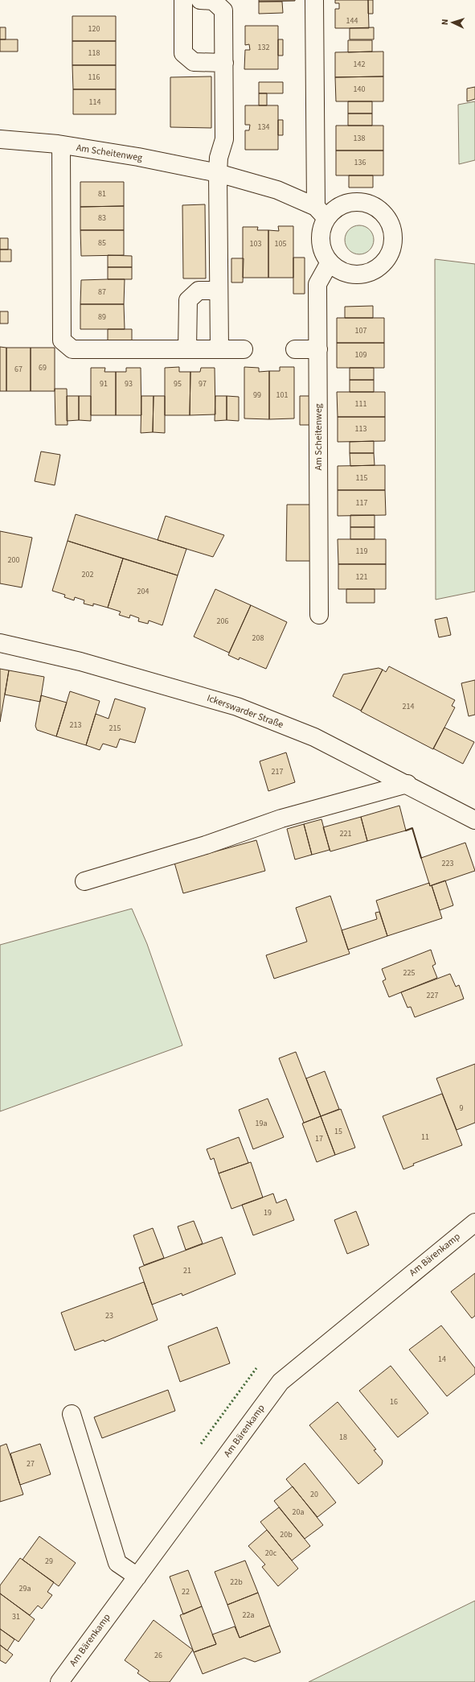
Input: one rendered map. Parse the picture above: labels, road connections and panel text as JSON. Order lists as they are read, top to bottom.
{
  "streets": {
    "street": ["Am Scheitenweg", "Ickerswarder Straße", "Am Bärenkamp"]
  },
  "house_numbers": [
    "144",
    "120",
    "132",
    "118",
    "142",
    "116",
    "140",
    "114",
    "134",
    "138",
    "136",
    "81",
    "83",
    "85",
    "103",
    "105",
    "87",
    "89",
    "107",
    "109",
    "69",
    "67",
    "91",
    "93",
    "95",
    "97",
    "99",
    "101",
    "111",
    "113",
    "115",
    "117",
    "119",
    "200",
    "202",
    "121",
    "204",
    "206",
    "208",
    "214",
    "213",
    "215",
    "217",
    "221",
    "223",
    "225",
    "227",
    "9",
    "19a",
    "15",
    "11",
    "17",
    "19",
    "21",
    "23",
    "14",
    "16",
    "18",
    "27",
    "20",
    "20a",
    "20b",
    "20c",
    "29",
    "22b",
    "29a",
    "22",
    "22a",
    "31",
    "26"
  ],
  "north": "left"
}
